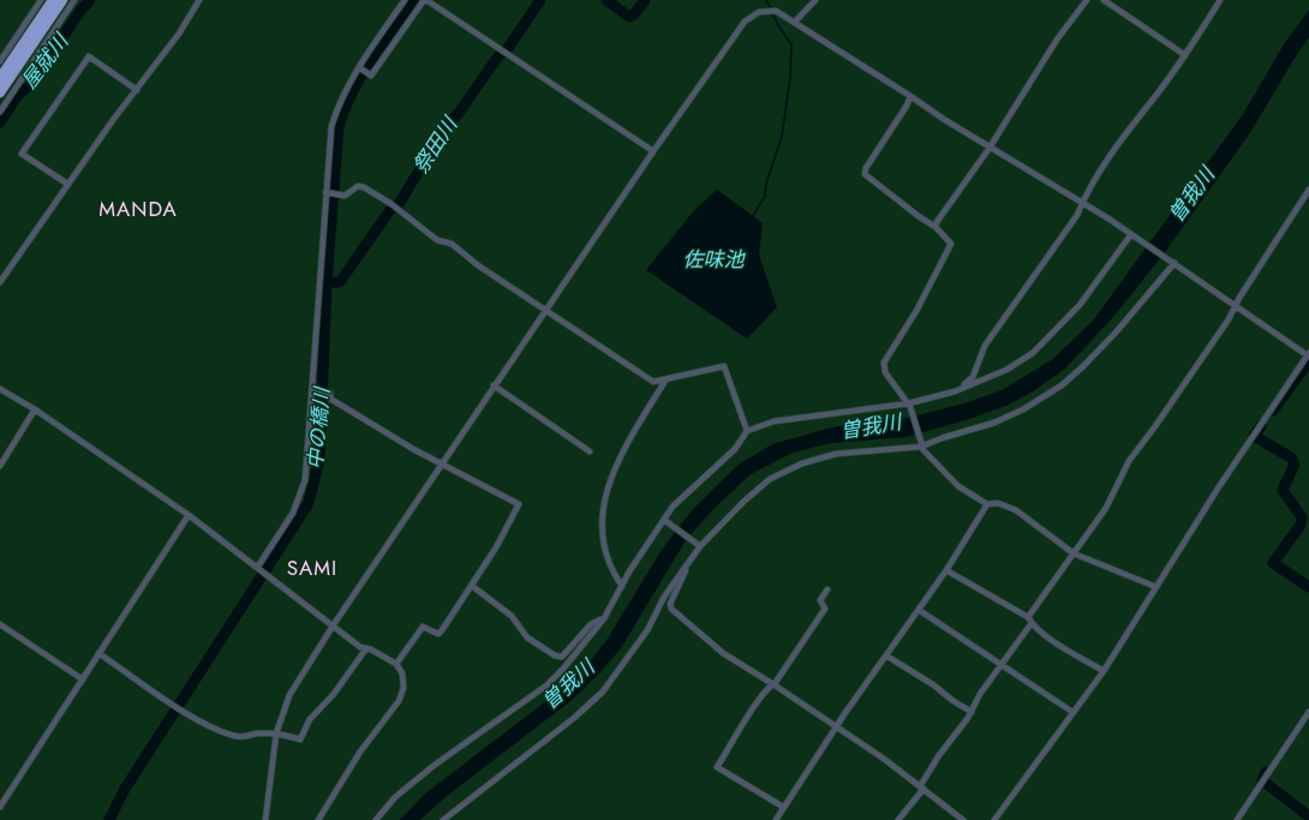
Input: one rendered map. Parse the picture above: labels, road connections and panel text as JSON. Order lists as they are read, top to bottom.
{
  "districts": ["MANDA", "SAMI"],
  "water": [
    "屋就川",
    "祭田川",
    "曽我川",
    "佐味池",
    "中の橋川"
  ]
}
